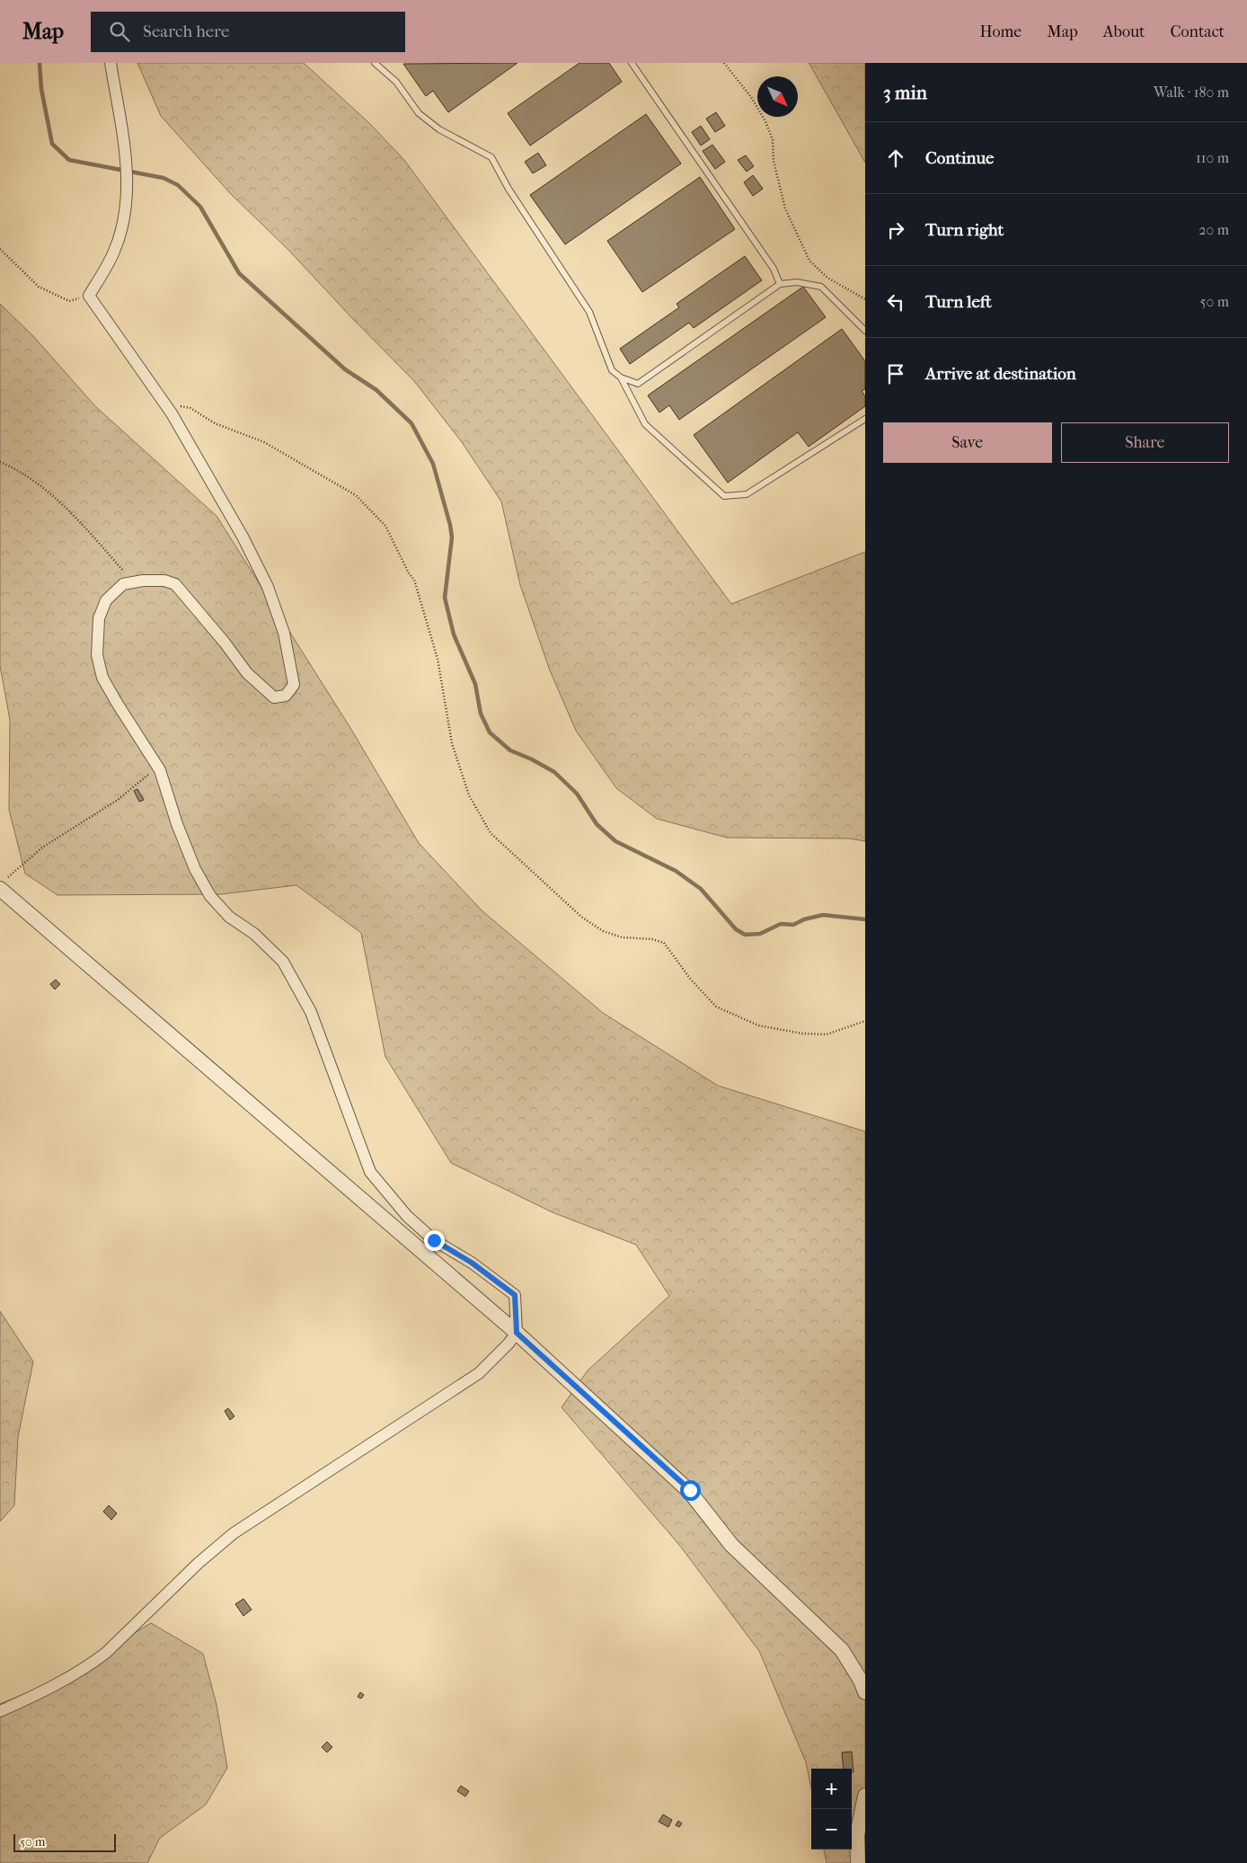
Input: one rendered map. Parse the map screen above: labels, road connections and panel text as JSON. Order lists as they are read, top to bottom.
{
  "scale_bar": "50 m",
  "north": "bottom right",
  "page": {
    "header": "Map",
    "search": "Search here",
    "nav": [
      "Home",
      "Map",
      "About",
      "Contact"
    ],
    "heading": ["3 min", "Walk · 180 m"],
    "list": [
      ["Continue", "110 m"],
      ["Turn right", "20 m"],
      ["Turn left", "50 m"],
      "Arrive at destination"
    ],
    "buttons": ["Save", "Share"],
    "map_buttons": ["+", "−"],
    "scale": "50 m"
  }
}
